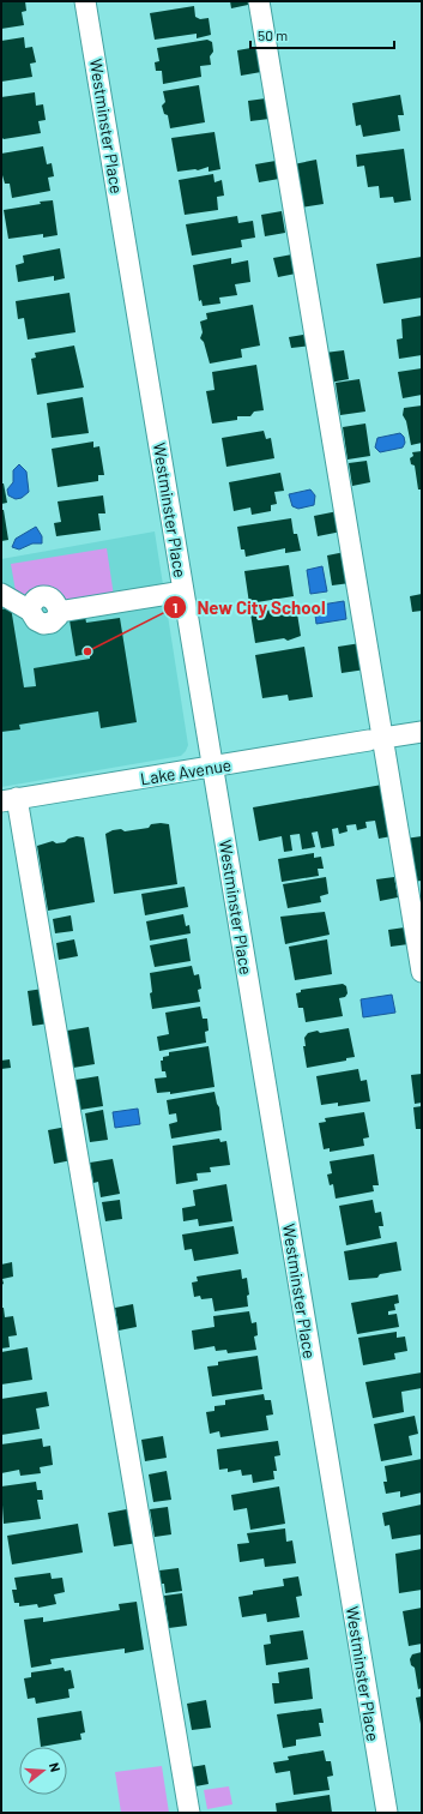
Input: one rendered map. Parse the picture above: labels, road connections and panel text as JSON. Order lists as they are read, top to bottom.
{
  "streets": {
    "street": ["Westminster Place", "Lake Avenue"]
  },
  "crossings": [
    ["Westminster Place", "Lake Avenue"]
  ],
  "places": ["New City School"],
  "scale_bar": "50 m",
  "north": "right"
}
